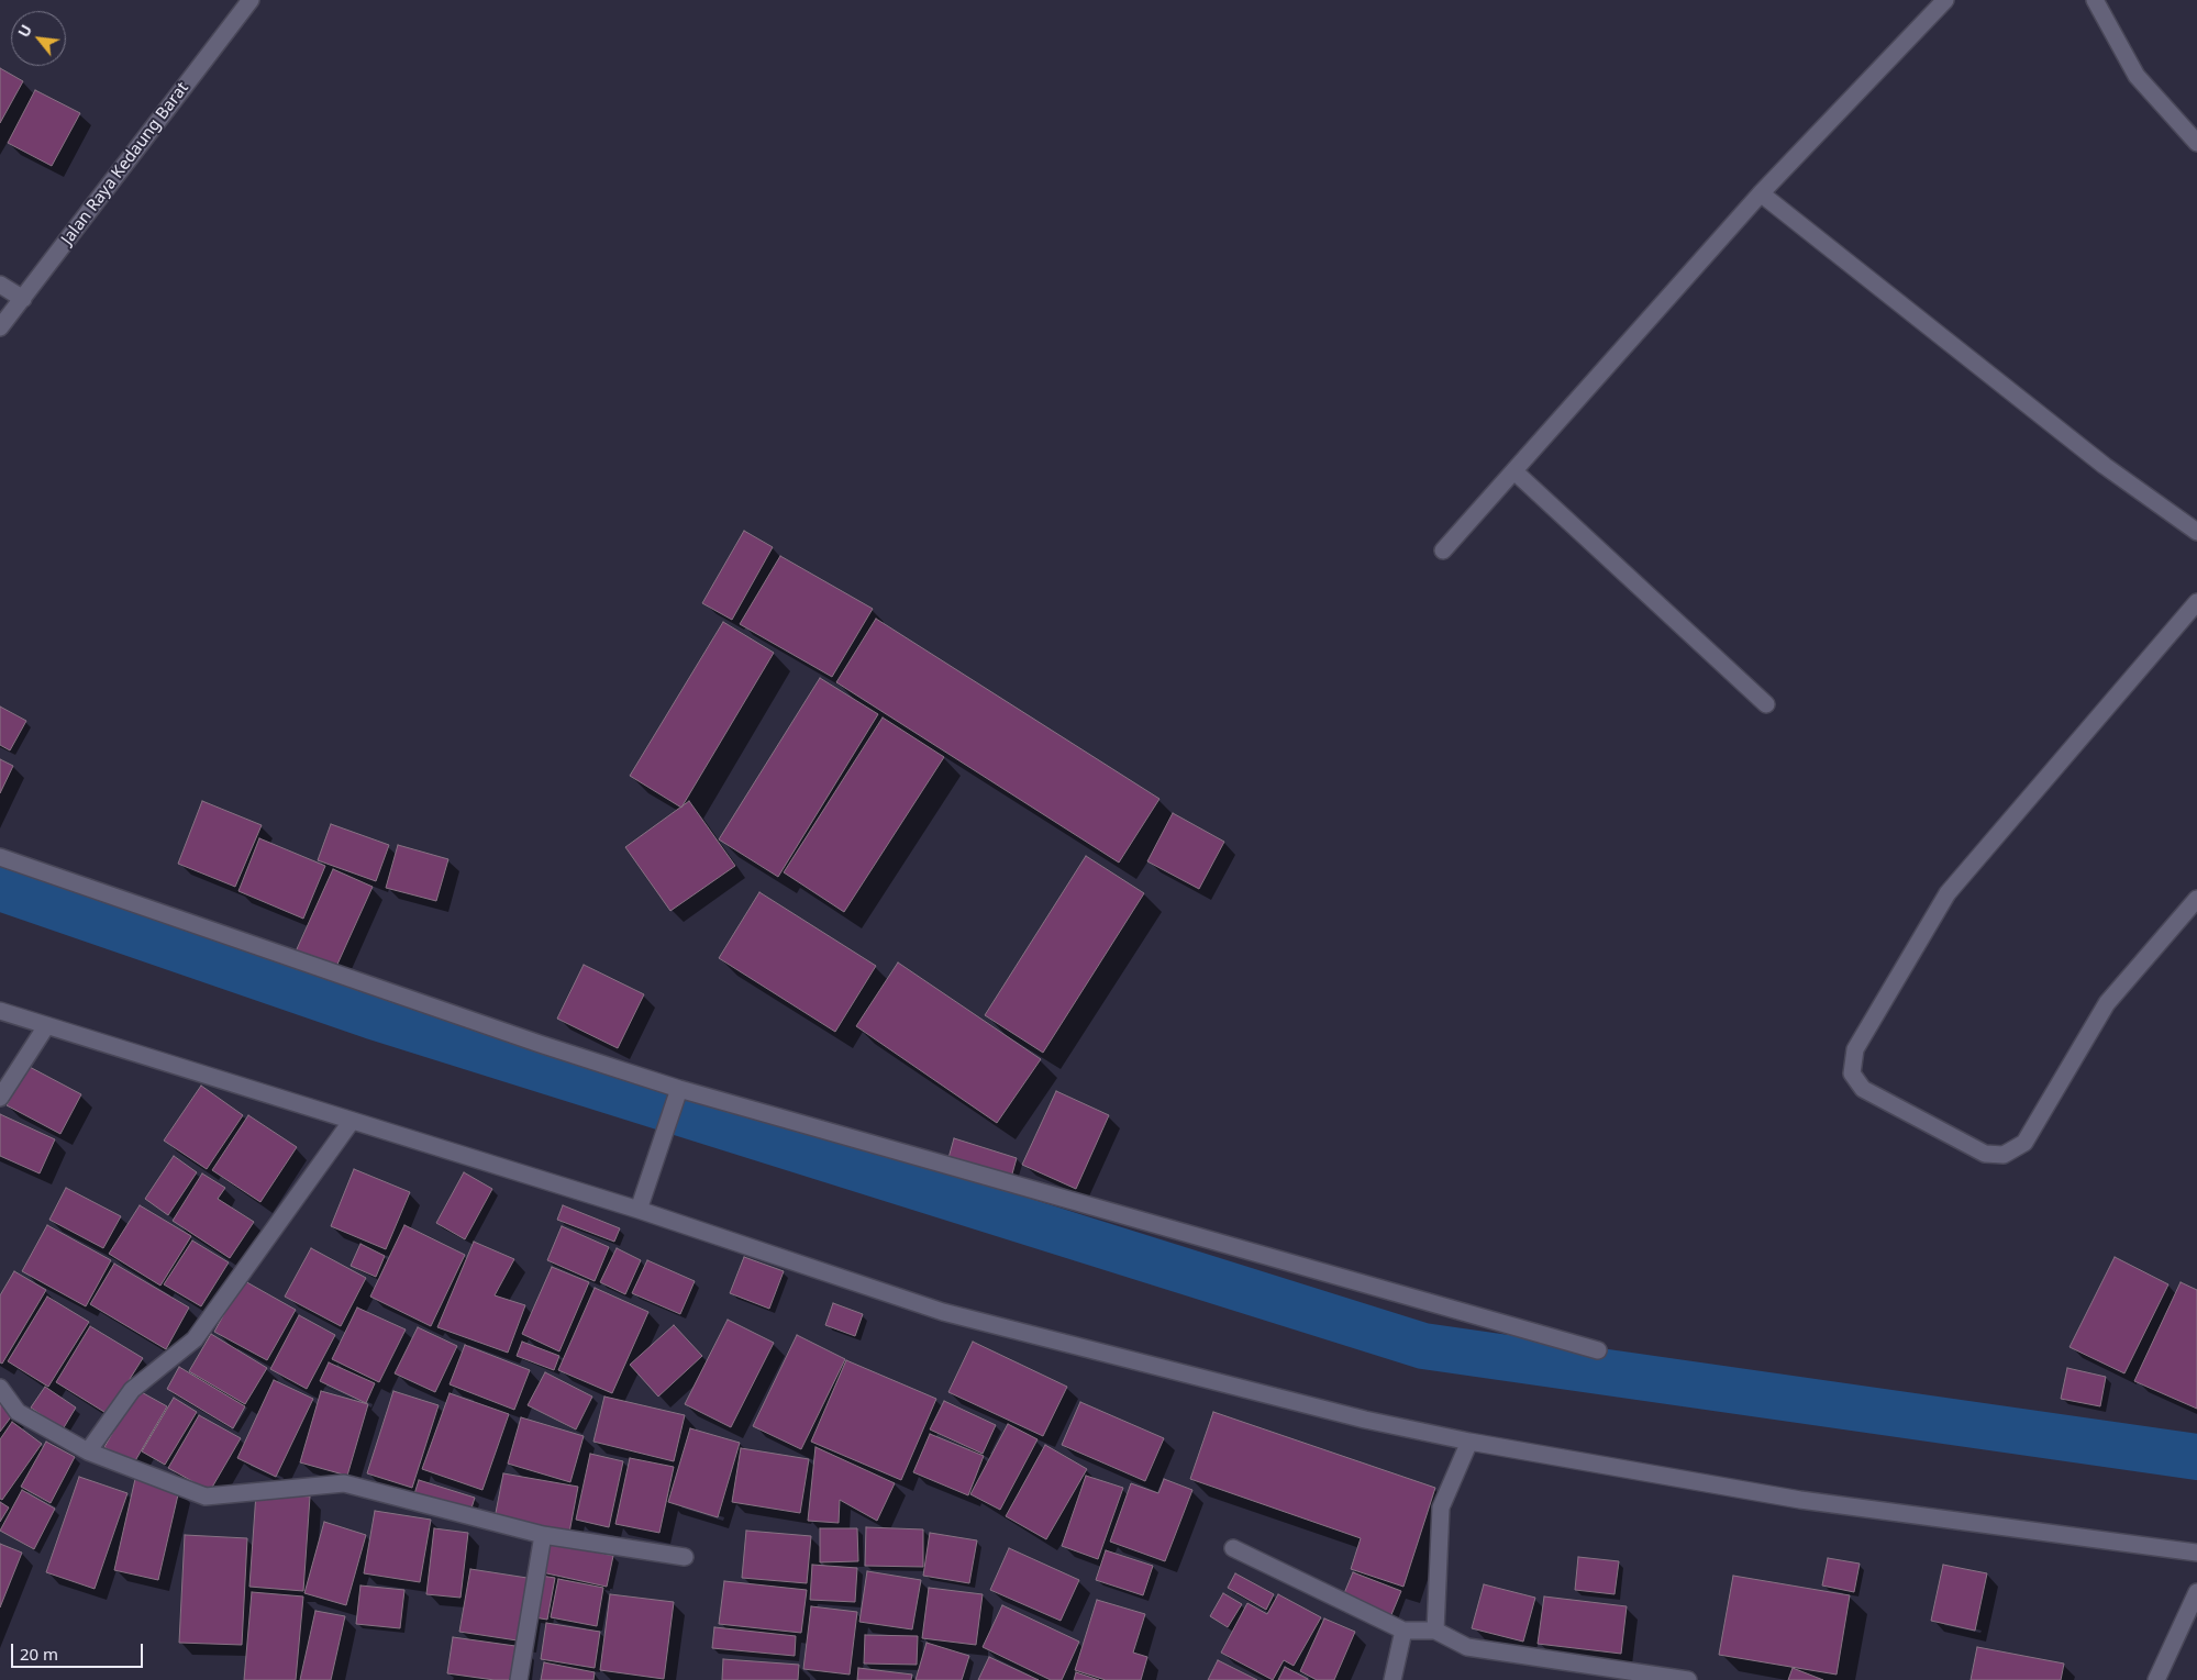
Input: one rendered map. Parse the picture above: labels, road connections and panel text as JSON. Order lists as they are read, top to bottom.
{
  "streets": {
    "street": ["Jalan Raya Kedaung Barat"]
  },
  "scale_bar": "20 m",
  "north": "top left"
}
